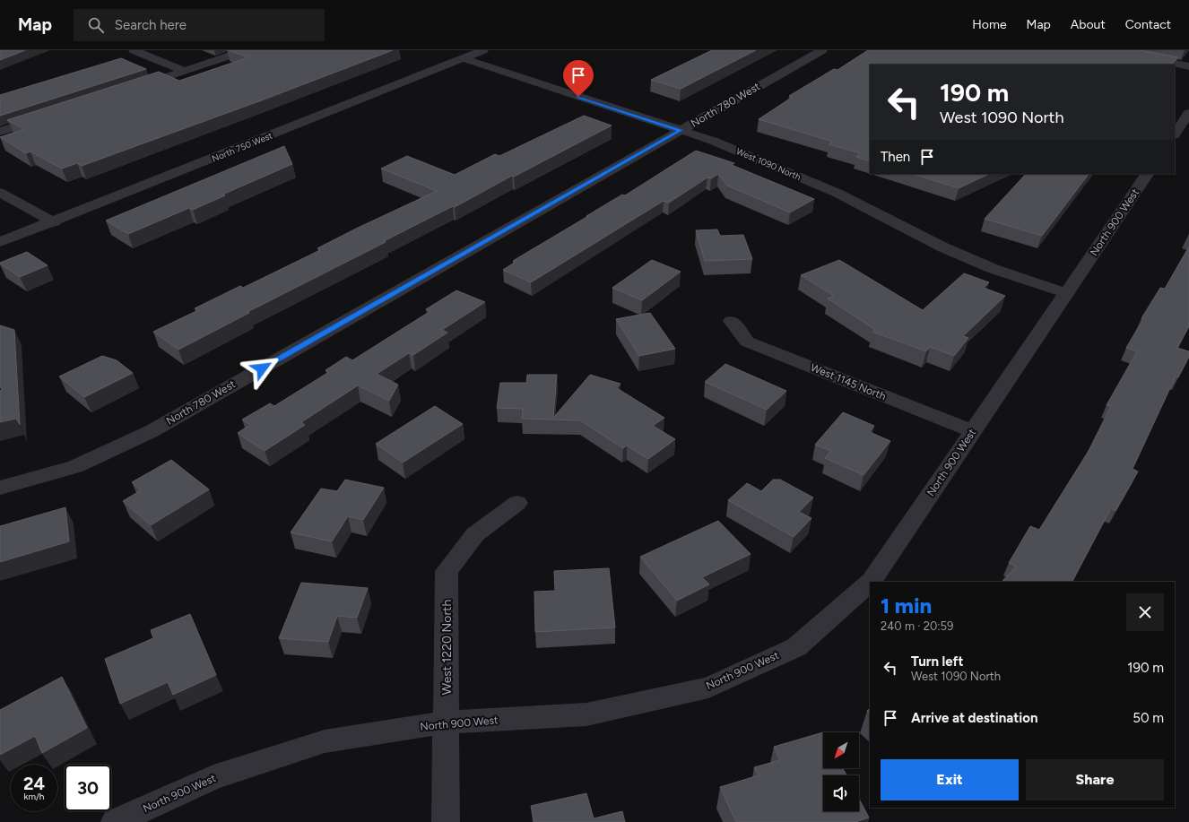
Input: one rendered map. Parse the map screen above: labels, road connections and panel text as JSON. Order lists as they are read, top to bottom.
{
  "streets": {
    "street": [
      "North 780 West",
      "North 750 West",
      "West 1090 North",
      "North 900 West",
      "West 1145 North",
      "West 1220 North"
    ]
  },
  "crossings": [
    ["North 780 West", "West 1090 North"],
    ["North 750 West", "West 1090 North"],
    ["West 1090 North", "North 900 West"],
    ["North 900 West", "West 1145 North"],
    ["North 900 West", "West 1220 North"]
  ],
  "north": "bottom left",
  "page": {
    "header": "Map",
    "search": "Search here",
    "nav": [
      "Home",
      "Map",
      "About",
      "Contact"
    ],
    "turn": ["190 m", "West 1090 North"],
    "then": "Then",
    "heading": ["1 min", "240 m · 20:59"],
    "list": [
      {
        "name": "Turn left",
        "note": "West 1090 North",
        "value": "190 m"
      },
      {
        "name": "Arrive at destination",
        "value": "50 m"
      }
    ],
    "buttons": ["Exit", "Share"],
    "speed": "24 km/h",
    "limit": "30"
  }
}
